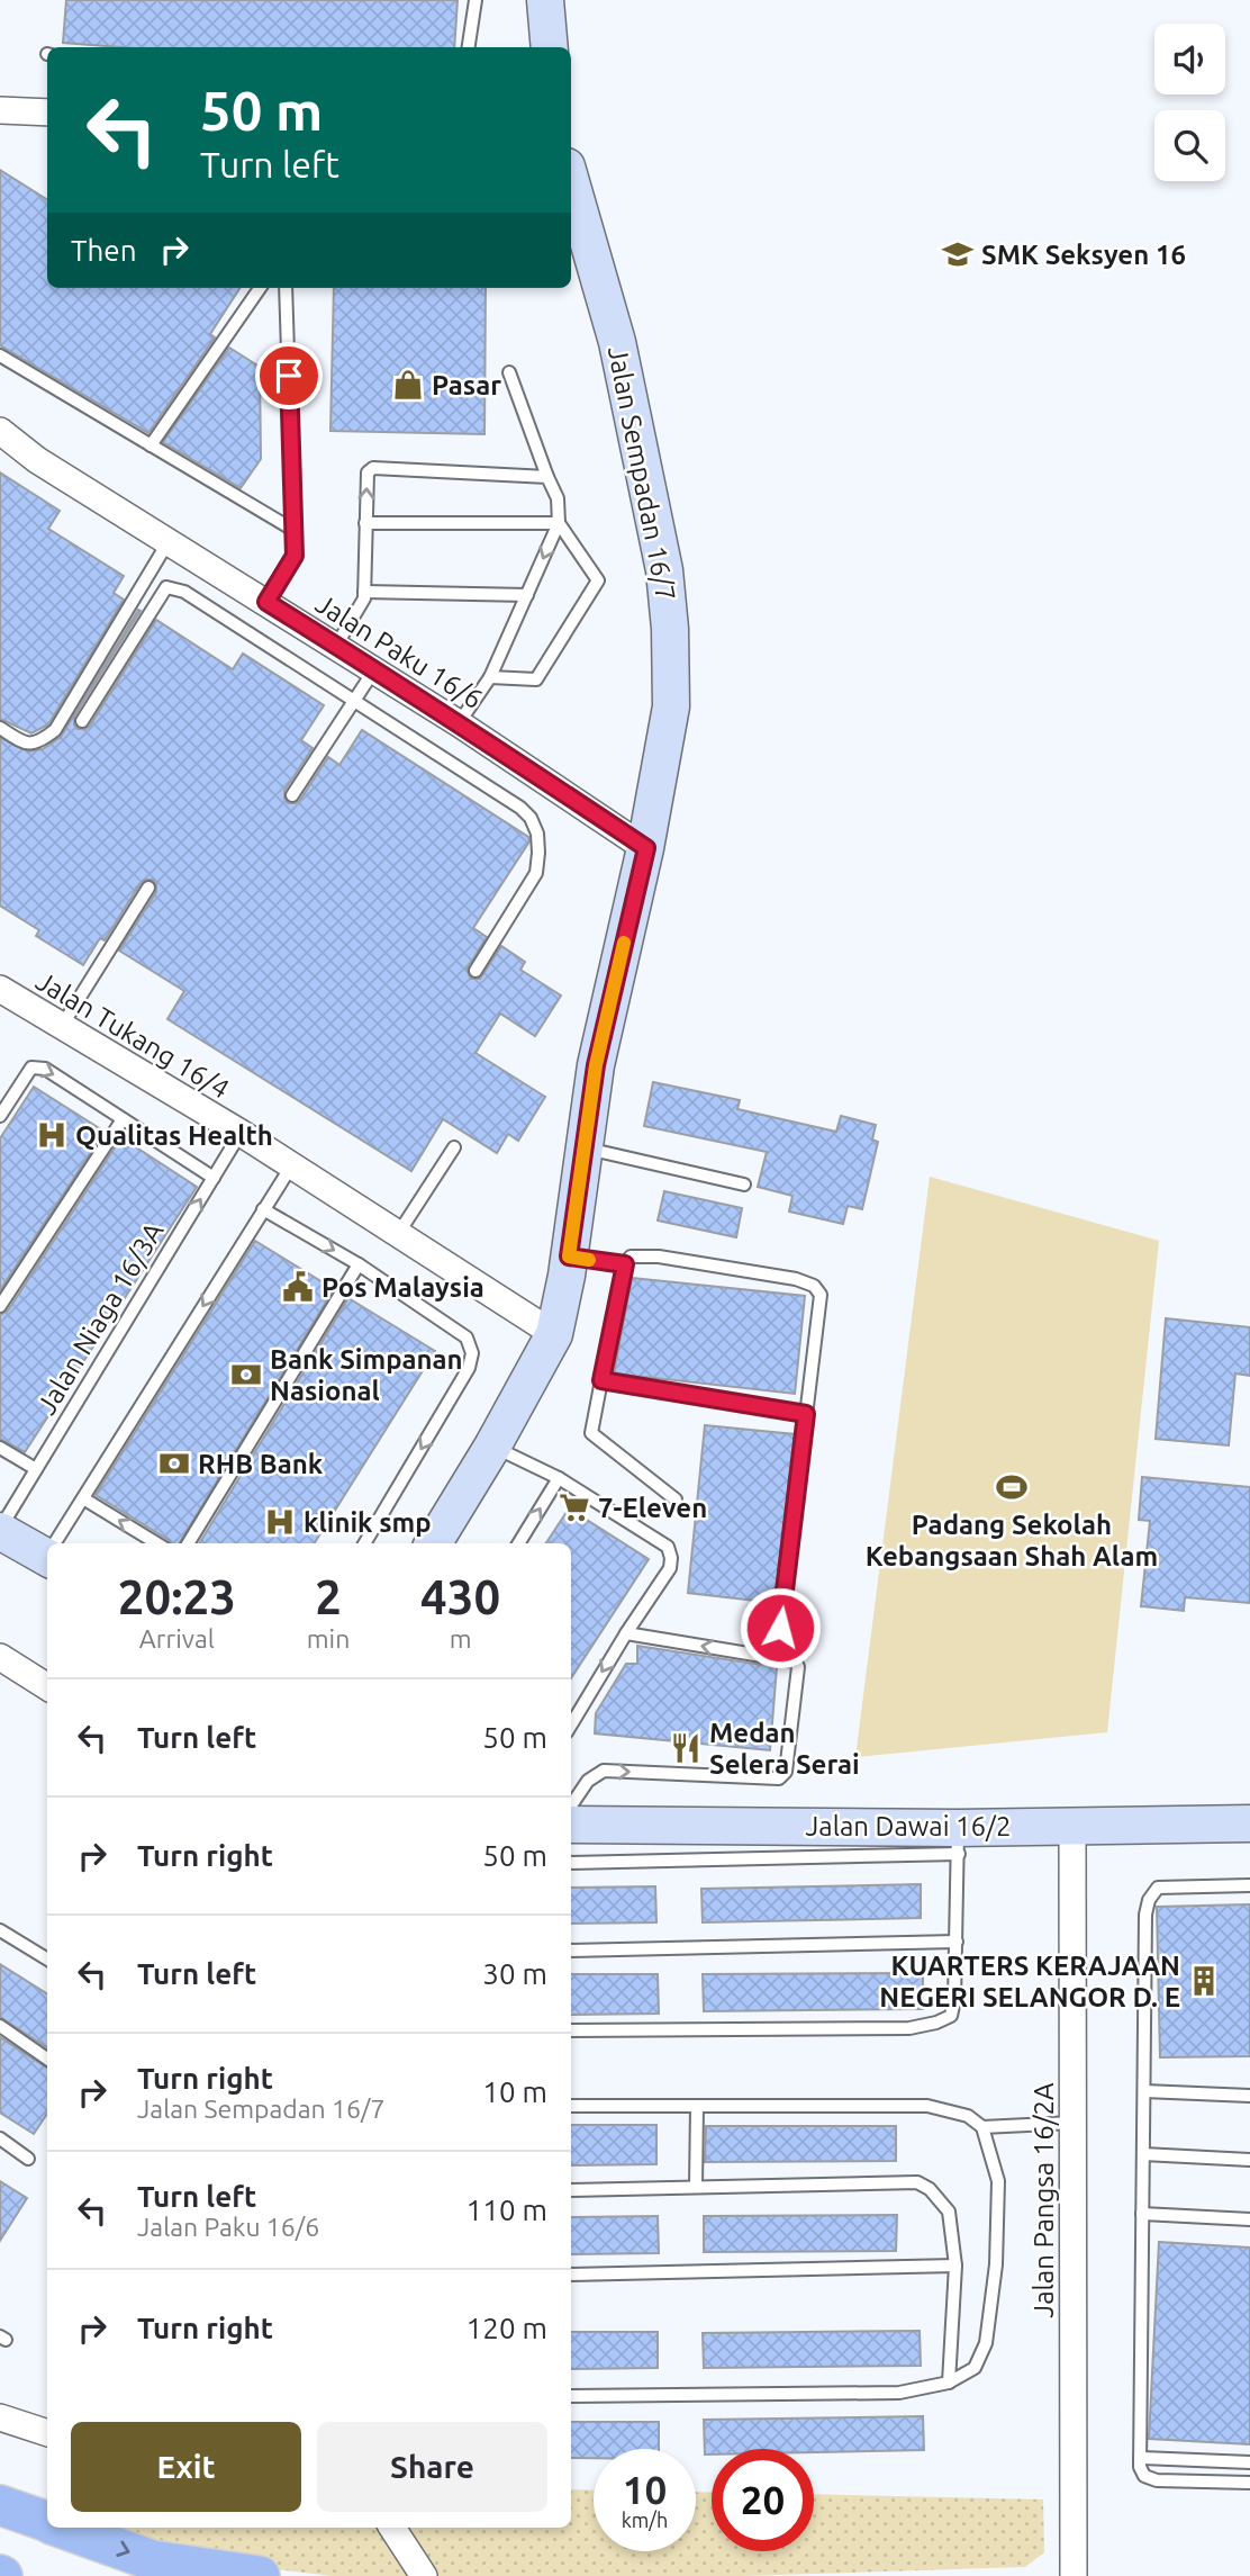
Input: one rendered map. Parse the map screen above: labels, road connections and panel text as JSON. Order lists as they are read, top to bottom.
{
  "streets": {
    "street": [
      "Jalan Sempadan 16/7",
      "Jalan Paku 16/6",
      "Jalan Tukang 16/4",
      "Jalan Dawai 16/2",
      "Jalan Pangsa 16/2A"
    ],
    "lane": ["Jalan Niaga 16/3A"]
  },
  "crossings": [
    ["Jalan Sempadan 16/7", "Jalan Paku 16/6"],
    ["Jalan Sempadan 16/7", "Jalan Tukang 16/4"],
    ["Jalan Tukang 16/4", "Jalan Niaga 16/3A"],
    ["Jalan Dawai 16/2", "Jalan Pangsa 16/2A"]
  ],
  "places": {
    "school or university": ["SMK Seksyen 16"],
    "shop": ["Pasar"],
    "hospital": ["Qualitas Health", "klinik smp"],
    "public building": ["Pos Malaysia"],
    "bank": ["Bank Simpanan Nasional", "RHB Bank"],
    "sports": ["Padang Sekolah Kebangsaan Shah Alam"],
    "supermarket": ["7-Eleven"],
    "restaurant": ["Medan Selera Serai"],
    "building": ["KUARTERS KERAJAAN NEGERI SELANGOR D. E"]
  },
  "page": {
    "turn": ["50 m", "Turn left"],
    "then": "Then",
    "eta": [
      "20:23",
      "Arrival",
      "2",
      "min",
      "430",
      "m"
    ],
    "list": [
      {
        "name": "Turn left",
        "value": "50 m"
      },
      {
        "name": "Turn right",
        "value": "50 m"
      },
      {
        "name": "Turn left",
        "value": "30 m"
      },
      {
        "name": "Turn right",
        "note": "Jalan Sempadan 16/7",
        "value": "10 m"
      },
      {
        "name": "Turn left",
        "note": "Jalan Paku 16/6",
        "value": "110 m"
      },
      {
        "name": "Turn right",
        "value": "120 m"
      }
    ],
    "buttons": ["Exit", "Share"],
    "speed": "10 km/h",
    "limit": "20"
  }
}
